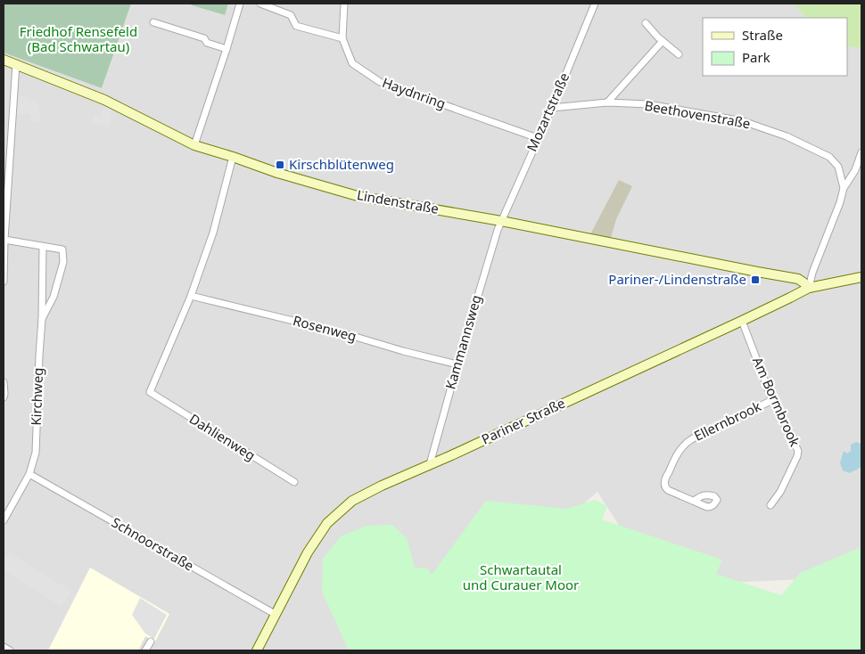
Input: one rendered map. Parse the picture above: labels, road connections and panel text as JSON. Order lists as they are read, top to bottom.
{
  "streets": {
    "street": [
      "Haydnring",
      "Mozartstraße",
      "Beethovenstraße",
      "Lindenstraße",
      "Rosenweg",
      "Kammannsweg",
      "Kirchweg",
      "Am Bormbrook",
      "Pariner Straße",
      "Ellernbrook",
      "Dahlienweg",
      "Schnoorstraße"
    ]
  },
  "crossings": [
    ["Haydnring", "Mozartstraße"],
    ["Mozartstraße", "Beethovenstraße"],
    ["Mozartstraße", "Lindenstraße"],
    ["Mozartstraße", "Kammannsweg"],
    ["Lindenstraße", "Kammannsweg"],
    ["Lindenstraße", "Pariner Straße"],
    ["Rosenweg", "Kammannsweg"],
    ["Rosenweg", "Dahlienweg"],
    ["Kammannsweg", "Pariner Straße"],
    ["Kirchweg", "Schnoorstraße"],
    ["Am Bormbrook", "Pariner Straße"],
    ["Am Bormbrook", "Ellernbrook"],
    ["Pariner Straße", "Schnoorstraße"]
  ],
  "parks": ["Friedhof Rensefeld (Bad Schwartau)", "Schwartautal und Curauer Moor"],
  "places": {
    "transit": ["Kirschblütenweg", "Pariner-/Lindenstraße"]
  },
  "legend": ["Straße", "Park"]
}
